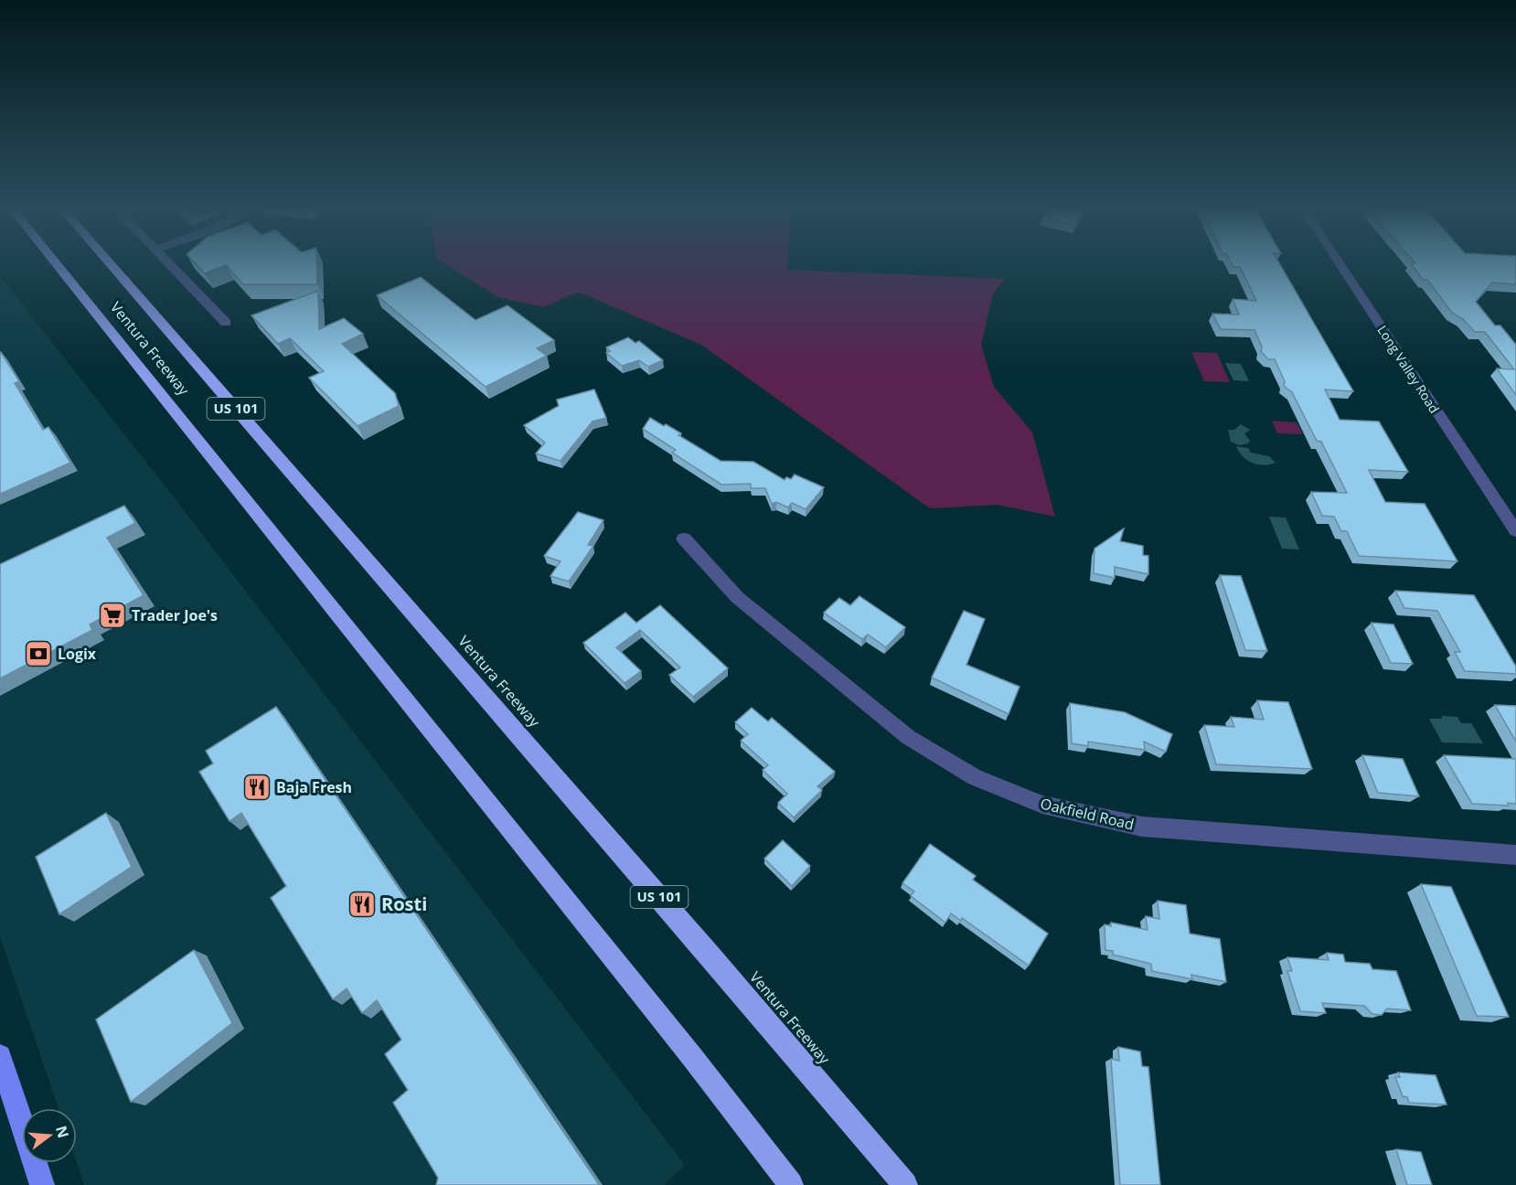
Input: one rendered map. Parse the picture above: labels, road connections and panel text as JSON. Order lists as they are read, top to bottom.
{
  "streets": {
    "highway": ["Ventura Freeway", "US 101"],
    "street": ["Long Valley Road", "Oakfield Road"]
  },
  "places": {
    "supermarket": ["Trader Joe's"],
    "bank": ["Logix"],
    "restaurant": ["Baja Fresh", "Rosti"]
  },
  "north": "right"
}
